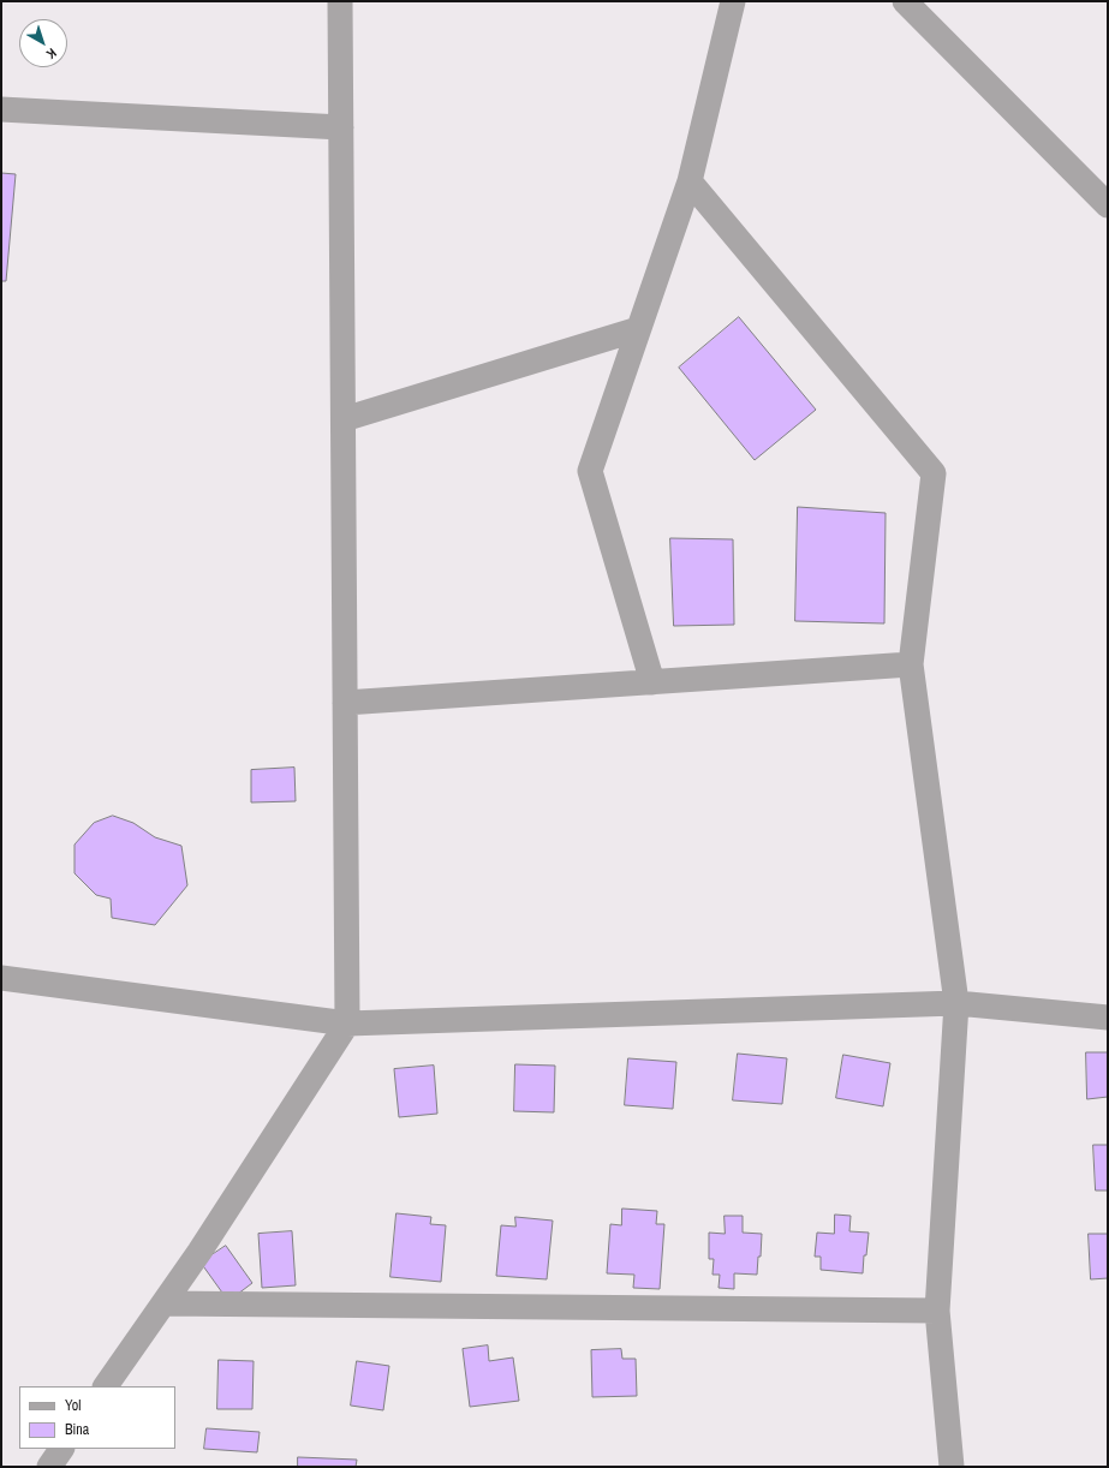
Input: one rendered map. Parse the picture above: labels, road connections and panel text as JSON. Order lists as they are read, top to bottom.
{
  "legend": ["Yol", "Bina"],
  "north": "bottom right"
}
